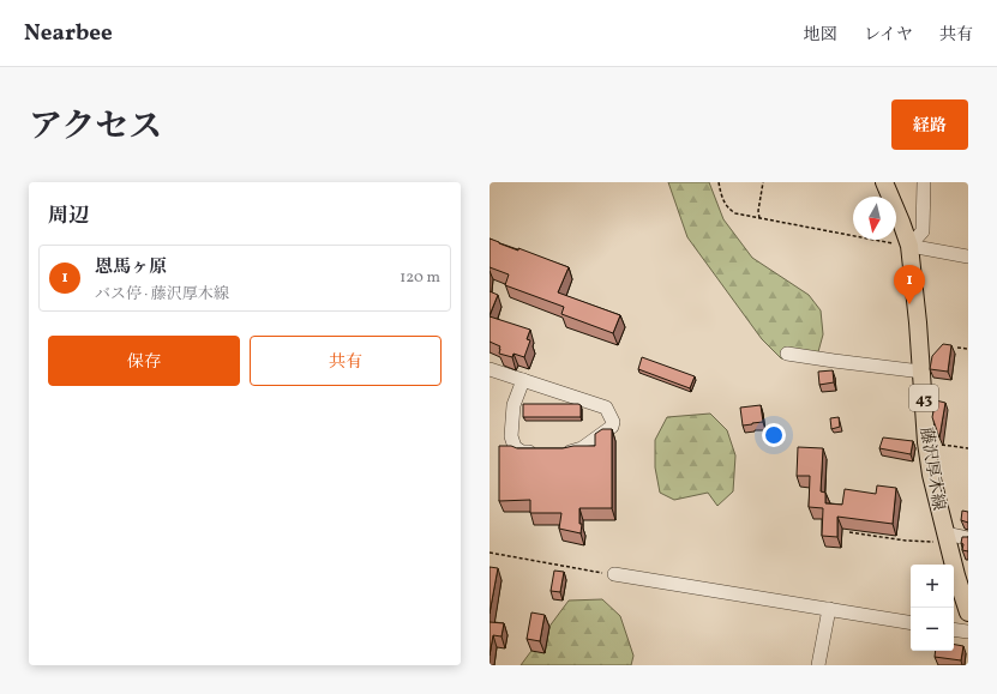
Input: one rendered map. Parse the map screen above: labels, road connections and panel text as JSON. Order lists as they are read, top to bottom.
{
  "streets": {
    "main road": ["43", "藤沢厚木線"]
  },
  "north": "bottom",
  "page": {
    "header": "Nearbee",
    "nav": ["地図", "レイヤ", "共有"],
    "title": "アクセス",
    "buttons": [
      "経路",
      ["保存", "共有"]
    ],
    "heading": "周辺",
    "list": [
      {
        "mark": "1",
        "name": "恩馬ヶ原",
        "note": "バス停 · 藤沢厚木線",
        "value": "120 m"
      }
    ],
    "pins": "1",
    "map_buttons": ["+", "−"]
  }
}
